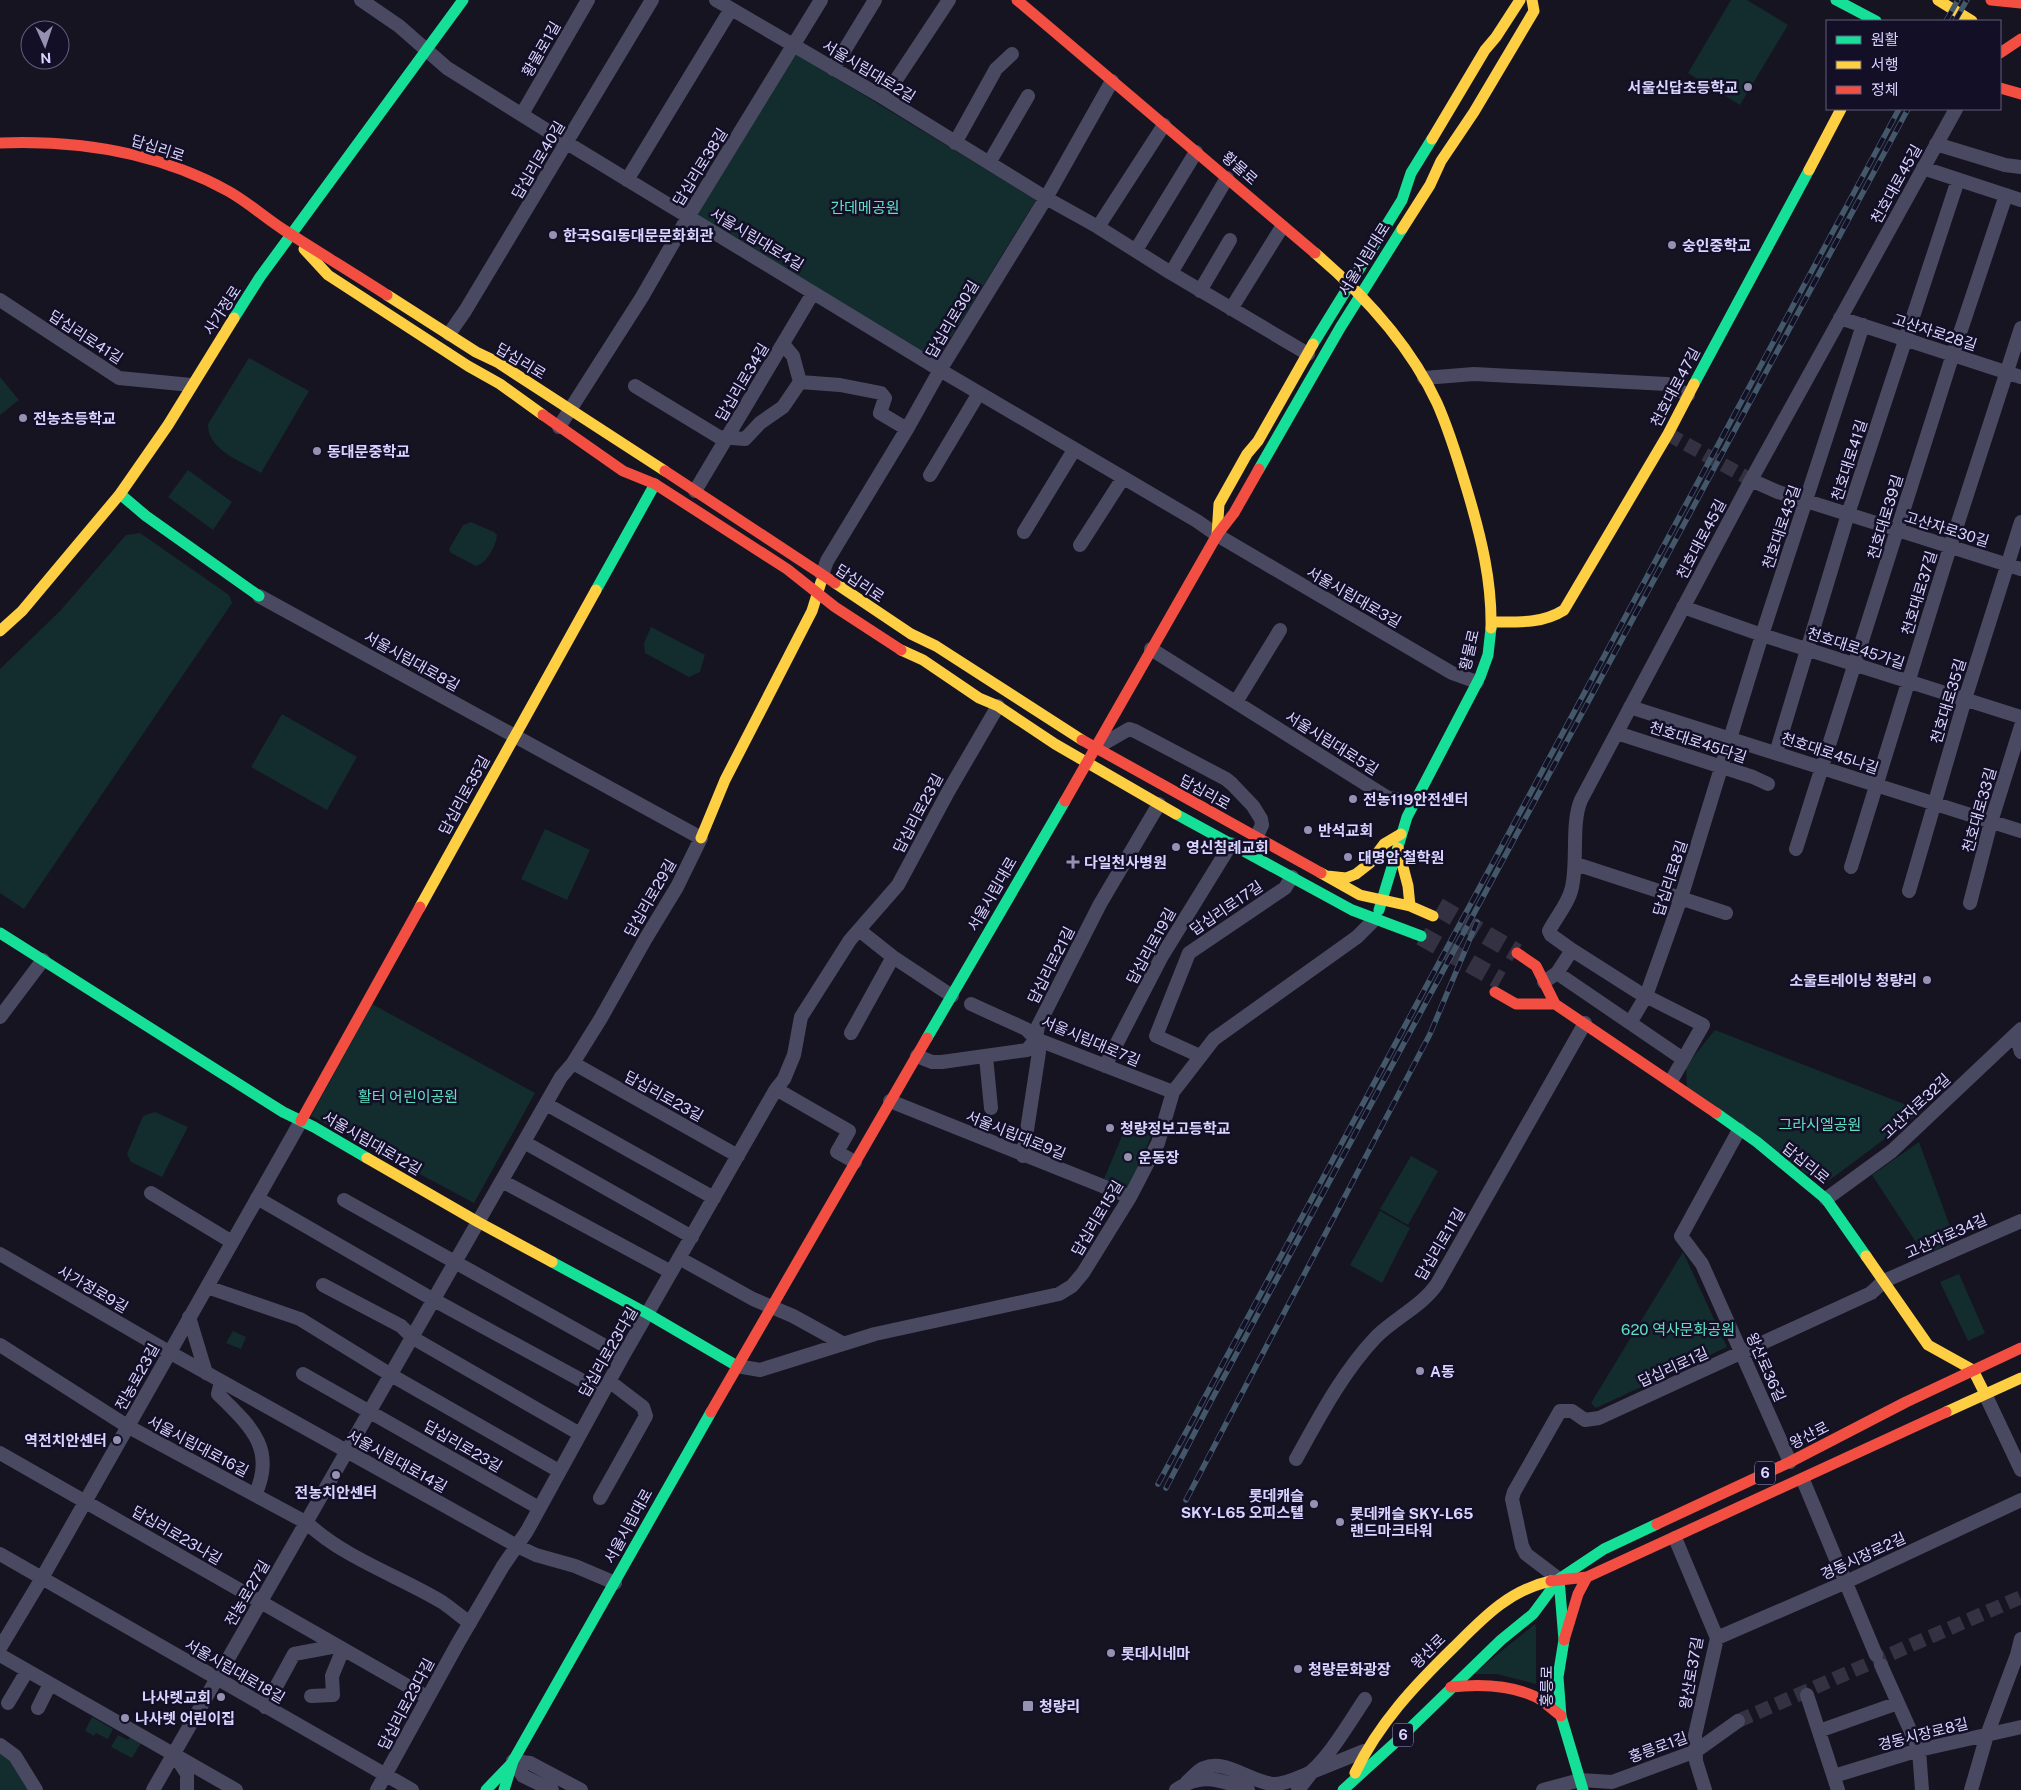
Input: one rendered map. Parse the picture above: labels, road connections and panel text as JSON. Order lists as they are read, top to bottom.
{
  "streets": {
    "main road": [
      "답십리로",
      "황물로",
      "서울시립대로",
      "사가정로",
      "천호대로47길",
      "서울시립대로8길",
      "답십리로35길",
      "답십리로29길",
      "서울시립대로12길",
      "왕산로",
      "6",
      "홍릉로"
    ],
    "street": [
      "황물로1길",
      "서울시립대로2길",
      "답십리로40길",
      "답십리로38길",
      "천호대로45길",
      "서울시립대로4길",
      "답십리로30길",
      "고산자로28길",
      "답십리로41길",
      "답십리로34길",
      "천호대로41길",
      "천호대로39길",
      "천호대로43길",
      "고산자로30길",
      "천호대로37길",
      "서울시립대로3길",
      "천호대로45가길",
      "천호대로35길",
      "천호대로45다길",
      "서울시립대로5길",
      "천호대로45나길",
      "천호대로33길",
      "답십리로23길",
      "답십리로8길",
      "답십리로17길",
      "답십리로19길",
      "답십리로21길",
      "서울시립대로7길",
      "고산자로32길",
      "서울시립대로9길",
      "답십리로15길",
      "고산자로34길",
      "답십리로11길",
      "사가정로9길",
      "답십리로23다길",
      "답십리로1길",
      "왕산로36길",
      "전농로23길",
      "서울시립대로16길",
      "서울시립대로14길",
      "답십리로23나길",
      "경동시장로2길",
      "전농로27길",
      "서울시립대로18길",
      "왕산로37길",
      "경동시장로8길",
      "홍릉로1길"
    ]
  },
  "crossings": [
    ["황물로1길", "서울시립대로4길"],
    ["서울시립대로2길", "답십리로38길"],
    ["서울시립대로2길", "서울시립대로"],
    ["서울시립대로2길", "답십리로30길"],
    ["답십리로", "답십리로40길"],
    ["답십리로", "답십리로38길"],
    ["답십리로", "황물로"],
    ["답십리로", "서울시립대로"],
    ["답십리로", "사가정로"],
    ["답십리로", "답십리로30길"],
    ["답십리로", "답십리로34길"],
    ["답십리로", "답십리로35길"],
    ["답십리로", "답십리로23길"],
    ["답십리로", "답십리로29길"],
    ["답십리로", "답십리로17길"],
    ["답십리로", "답십리로19길"],
    ["답십리로", "답십리로21길"],
    ["답십리로", "고산자로32길"],
    ["답십리로", "답십리로15길"],
    ["답십리로", "고산자로34길"],
    ["답십리로", "답십리로11길"],
    ["답십리로", "답십리로1길"],
    ["답십리로", "왕산로36길"],
    ["답십리로", "왕산로"],
    ["답십리로40길", "서울시립대로4길"],
    ["답십리로38길", "서울시립대로4길"],
    ["황물로", "서울시립대로"],
    ["황물로", "답십리로30길"],
    ["황물로", "천호대로47길"],
    ["황물로", "서울시립대로3길"],
    ["황물로", "서울시립대로5길"],
    ["황물로", "답십리로15길"],
    ["천호대로45길", "고산자로28길"],
    ["천호대로45길", "고산자로30길"],
    ["천호대로45길", "천호대로45가길"],
    ["천호대로45길", "천호대로45다길"],
    ["천호대로45길", "천호대로45나길"],
    ["서울시립대로4길", "서울시립대로"],
    ["서울시립대로4길", "사가정로"],
    ["서울시립대로4길", "답십리로30길"],
    ["서울시립대로4길", "답십리로34길"],
    ["서울시립대로4길", "서울시립대로3길"],
    ["서울시립대로", "서울시립대로3길"],
    ["서울시립대로", "서울시립대로5길"],
    ["서울시립대로", "서울시립대로9길"],
    ["서울시립대로", "서울시립대로12길"],
    ["서울시립대로", "답십리로15길"],
    ["서울시립대로", "서울시립대로14길"],
    ["사가정로", "답십리로41길"],
    ["사가정로", "서울시립대로8길"],
    ["답십리로30길", "답십리로29길"],
    ["고산자로28길", "천호대로41길"],
    ["고산자로28길", "천호대로39길"],
    ["고산자로28길", "천호대로43길"],
    ["고산자로28길", "천호대로37길"],
    ["천호대로41길", "고산자로30길"],
    ["천호대로41길", "천호대로45가길"],
    ["천호대로41길", "천호대로45나길"],
    ["천호대로39길", "고산자로30길"],
    ["천호대로39길", "천호대로45가길"],
    ["천호대로39길", "천호대로45나길"],
    ["천호대로43길", "고산자로30길"],
    ["천호대로43길", "천호대로45가길"],
    ["천호대로43길", "천호대로45나길"],
    ["천호대로43길", "답십리로8길"],
    ["고산자로30길", "천호대로37길"],
    ["고산자로30길", "천호대로35길"],
    ["천호대로37길", "천호대로45가길"],
    ["천호대로37길", "천호대로45나길"],
    ["천호대로45가길", "천호대로35길"],
    ["서울시립대로8길", "답십리로35길"],
    ["서울시립대로8길", "답십리로29길"],
    ["천호대로35길", "천호대로45나길"],
    ["천호대로45다길", "답십리로8길"],
    ["천호대로45나길", "천호대로33길"],
    ["천호대로45나길", "답십리로8길"],
    ["답십리로35길", "서울시립대로12길"],
    ["답십리로35길", "전농로23길"],
    ["답십리로23길", "답십리로29길"],
    ["답십리로23길", "답십리로23다길"],
    ["답십리로23길", "전농로27길"],
    ["답십리로29길", "서울시립대로12길"],
    ["답십리로29길", "전농로27길"],
    ["답십리로17길", "답십리로15길"],
    ["답십리로19길", "서울시립대로7길"],
    ["답십리로21길", "서울시립대로7길"],
    ["답십리로21길", "서울시립대로9길"],
    ["서울시립대로7길", "답십리로15길"],
    ["서울시립대로9길", "답십리로15길"],
    ["서울시립대로12길", "답십리로15길"],
    ["서울시립대로12길", "답십리로23다길"],
    ["서울시립대로12길", "전농로23길"],
    ["서울시립대로12길", "전농로27길"],
    ["고산자로34길", "답십리로1길"],
    ["사가정로9길", "전농로23길"],
    ["사가정로9길", "서울시립대로14길"],
    ["답십리로23다길", "서울시립대로16길"],
    ["답십리로23다길", "서울시립대로14길"],
    ["답십리로23다길", "답십리로23나길"],
    ["답십리로23다길", "서울시립대로18길"],
    ["답십리로1길", "왕산로36길"],
    ["답십리로1길", "왕산로"],
    ["답십리로1길", "홍릉로"],
    ["왕산로36길", "왕산로"],
    ["전농로23길", "서울시립대로16길"],
    ["전농로23길", "서울시립대로14길"],
    ["전농로23길", "답십리로23나길"],
    ["전농로23길", "서울시립대로18길"],
    ["왕산로", "왕산로37길"],
    ["왕산로", "홍릉로"],
    ["서울시립대로16길", "서울시립대로14길"],
    ["서울시립대로16길", "전농로27길"],
    ["서울시립대로14길", "전농로27길"],
    ["답십리로23나길", "전농로27길"],
    ["경동시장로2길", "왕산로37길"],
    ["전농로27길", "서울시립대로18길"],
    ["왕산로37길", "홍릉로1길"],
    ["홍릉로", "홍릉로1길"]
  ],
  "parks": [
    "간데메공원",
    "활터 어린이공원",
    "그라시엘공원",
    "620 역사문화공원"
  ],
  "places": {
    "other": [
      "서울신답초등학교",
      "한국SGI동대문문화회관",
      "숭인중학교",
      "전농초등학교",
      "동대문중학교",
      "전농119안전센터",
      "반석교회",
      "영신침례교회",
      "대명암 철학원",
      "소울트레이닝 청량리",
      "청량정보고등학교",
      "운동장",
      "A동",
      "역전치안센터",
      "전농치안센터",
      "롯데캐슬 SKY-L65 오피스텔",
      "롯데캐슬 SKY-L65 랜드마크타워",
      "롯데시네마",
      "청량문화광장",
      "나사렛교회",
      "나사렛 어린이집"
    ],
    "health": ["다일천사병원"],
    "transit": ["청량리"]
  },
  "legend": ["원활", "서행", "정체"],
  "north": "bottom"
}
